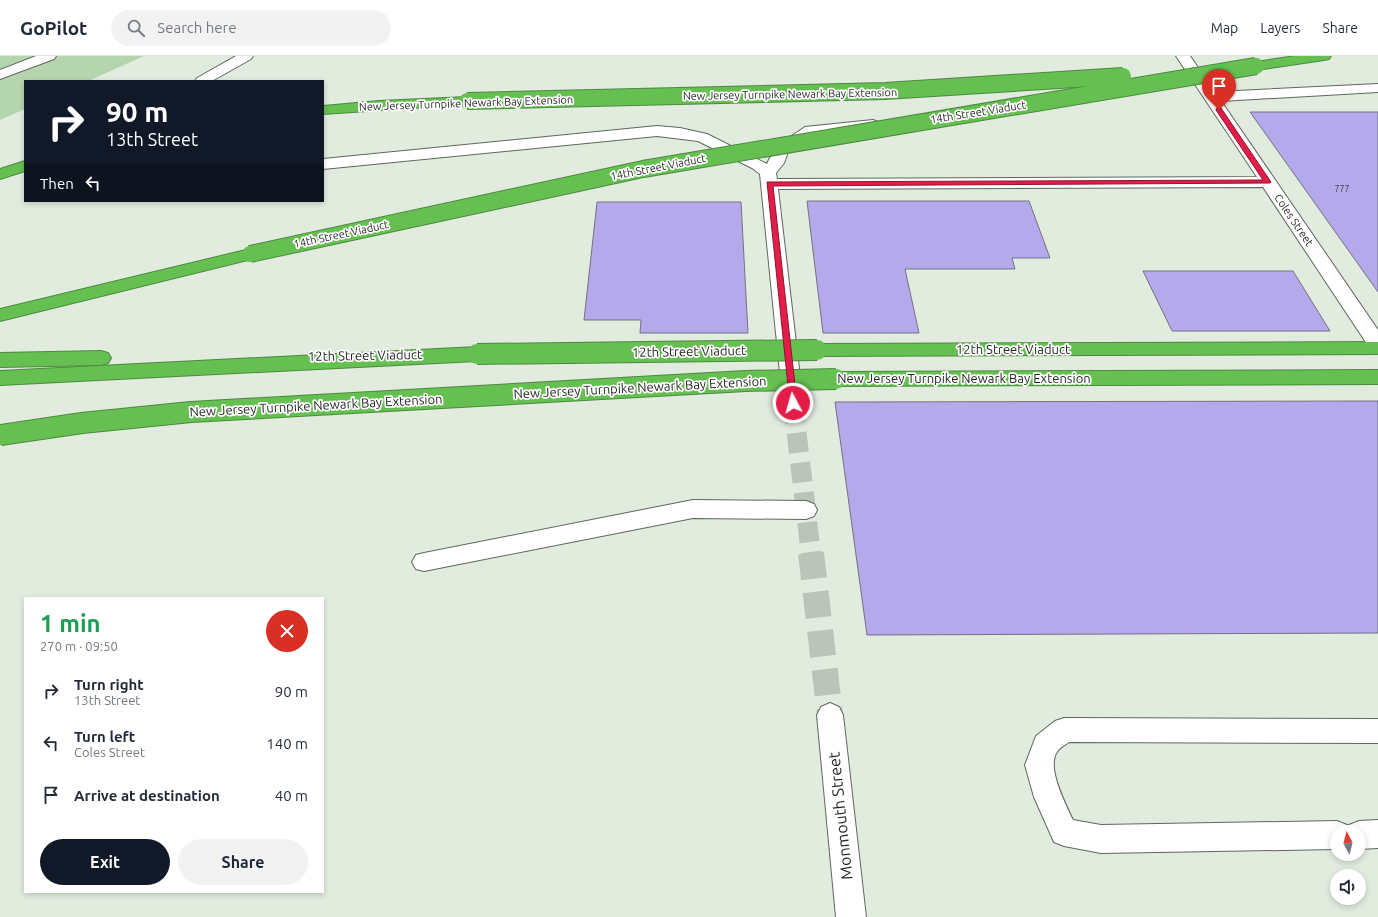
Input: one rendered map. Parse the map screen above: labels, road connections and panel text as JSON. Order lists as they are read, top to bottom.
{
  "streets": {
    "highway": ["New Jersey Turnpike Newark Bay Extension", "14th Street Viaduct", "12th Street Viaduct"],
    "street": ["Coles Street", "Monmouth Street"]
  },
  "crossings": [
    ["New Jersey Turnpike Newark Bay Extension", "14th Street Viaduct"],
    ["Coles Street", "12th Street Viaduct"]
  ],
  "house_numbers": ["777"],
  "north": "top",
  "page": {
    "header": "GoPilot",
    "search": "Search here",
    "nav": ["Map", "Layers", "Share"],
    "turn": ["90 m", "13th Street"],
    "then": "Then",
    "heading": ["1 min", "270 m · 09:50"],
    "list": [
      {
        "name": "Turn right",
        "note": "13th Street",
        "value": "90 m"
      },
      {
        "name": "Turn left",
        "note": "Coles Street",
        "value": "140 m"
      },
      {
        "name": "Arrive at destination",
        "value": "40 m"
      }
    ],
    "buttons": ["Exit", "Share"]
  }
}
